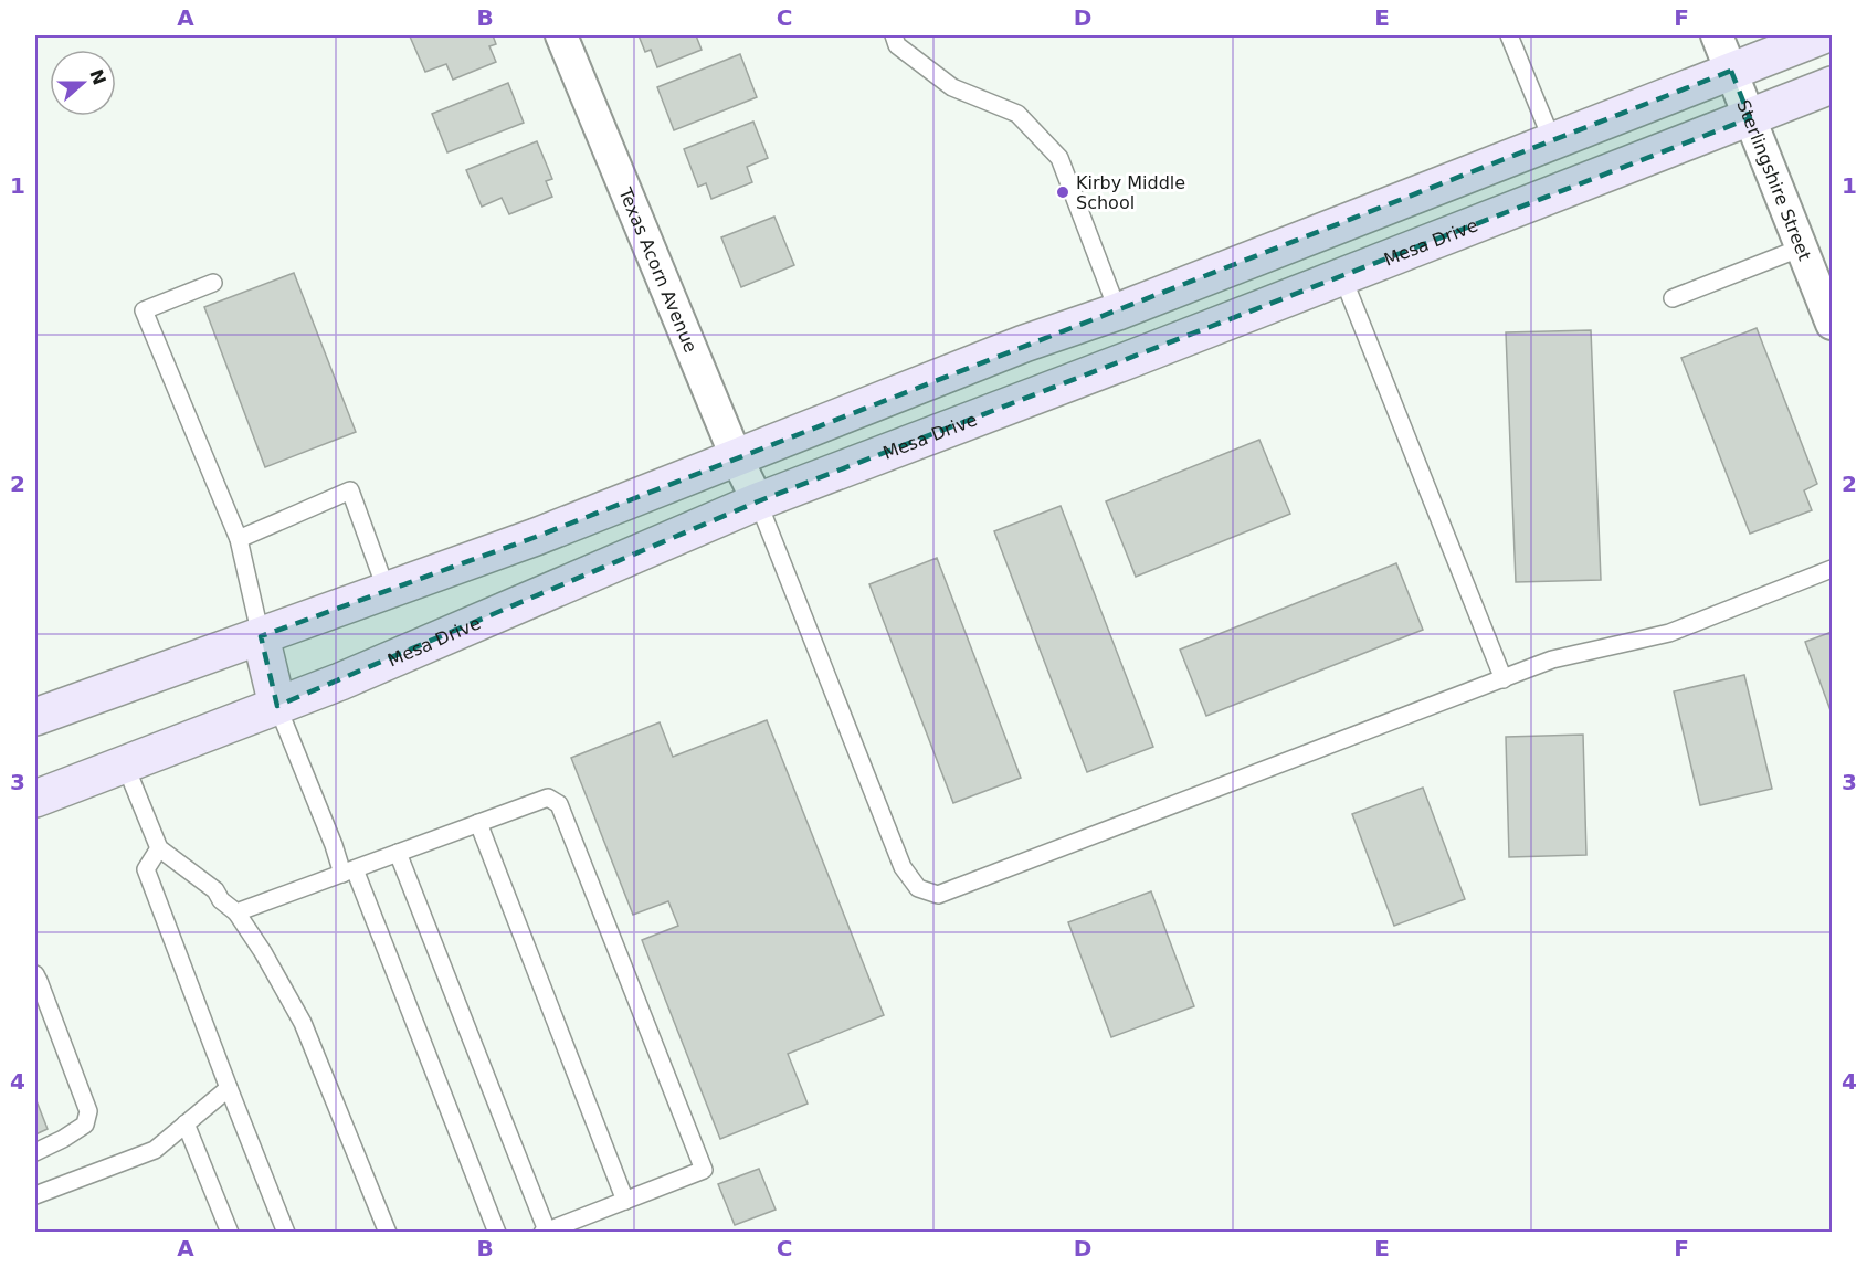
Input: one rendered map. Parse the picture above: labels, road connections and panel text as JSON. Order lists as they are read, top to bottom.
{
  "streets": {
    "main road": ["Mesa Drive"],
    "street": ["Sterlingshire Street", "Texas Acorn Avenue"]
  },
  "crossings": [
    ["Sterlingshire Street", "Mesa Drive"],
    ["Mesa Drive", "Texas Acorn Avenue"]
  ],
  "places": ["Kirby Middle School"],
  "north": "right",
  "grid": {
    "columns": [
      "A",
      "B",
      "C",
      "D",
      "E",
      "F"
    ],
    "rows": [
      "1",
      "2",
      "3",
      "4"
    ]
  }
}
